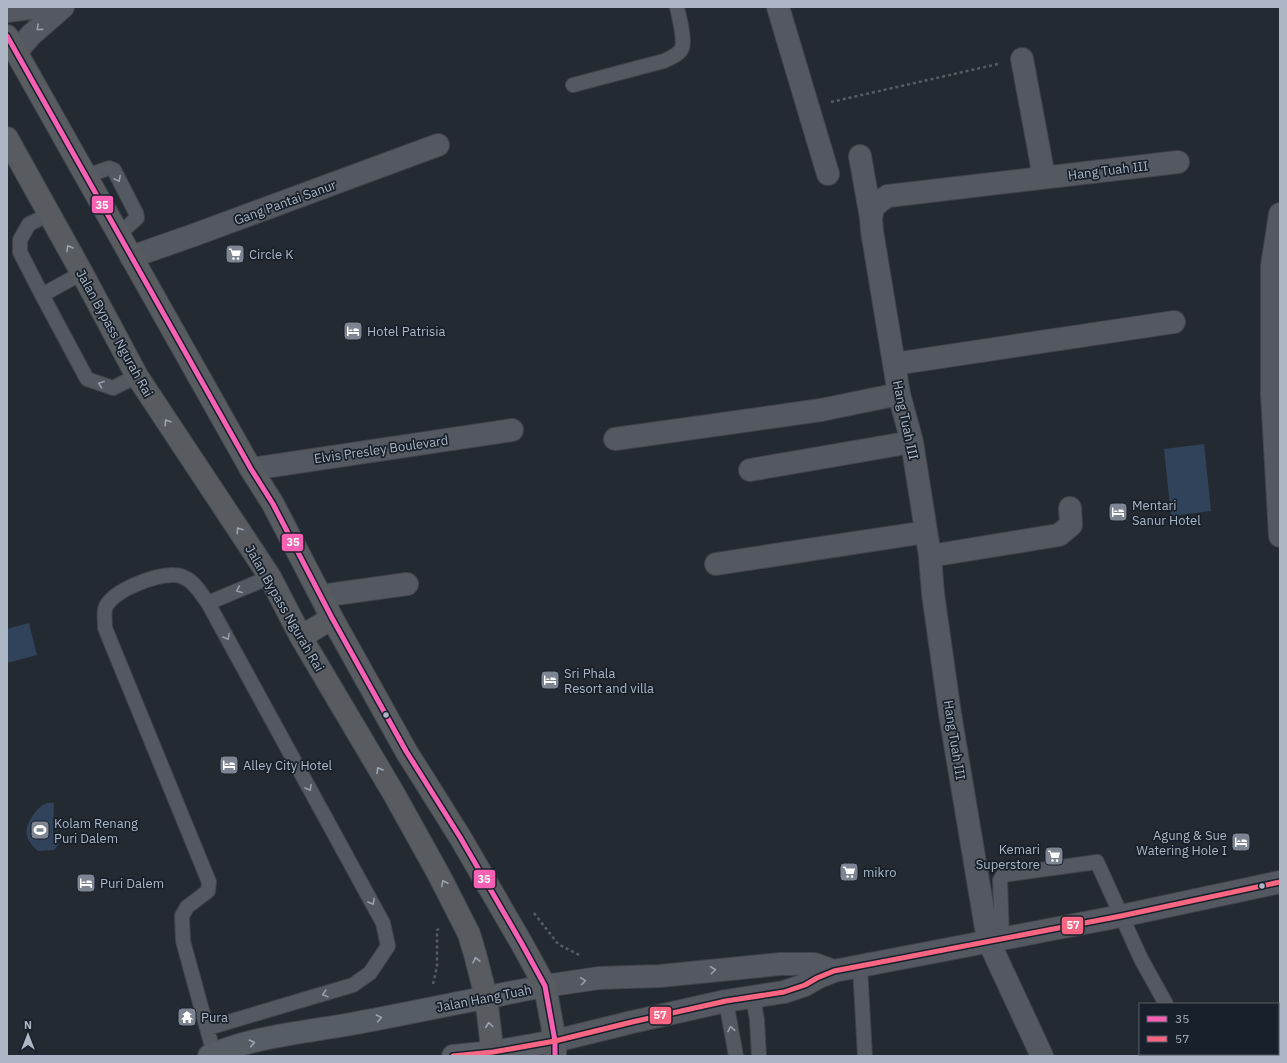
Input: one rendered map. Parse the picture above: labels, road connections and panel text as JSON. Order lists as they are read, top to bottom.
{
  "streets": {
    "highway": ["Jalan Bypass Ngurah Rai"],
    "main road": ["Jalan Hang Tuah"],
    "street": ["Hang Tuah III", "Gang Pantai Sanur", "Elvis Presley Boulevard"]
  },
  "crossings": [
    ["Hang Tuah III", "Jalan Hang Tuah"],
    ["Jalan Bypass Ngurah Rai", "Jalan Hang Tuah"]
  ],
  "places": {
    "supermarket": ["Circle K", "Kemari Superstore", "mikro"],
    "hotel": [
      "Hotel Patrisia",
      "Mentari Sanur Hotel",
      "Sri Phala Resort and villa",
      "Alley City Hotel",
      "Agung & Sue Watering Hole I",
      "Puri Dalem"
    ],
    "sports": ["Kolam Renang Puri Dalem"],
    "temple": ["Pura"]
  },
  "lines": ["transit line 35", "transit line 57"],
  "legend": ["35", "57"],
  "north": "top"
}
